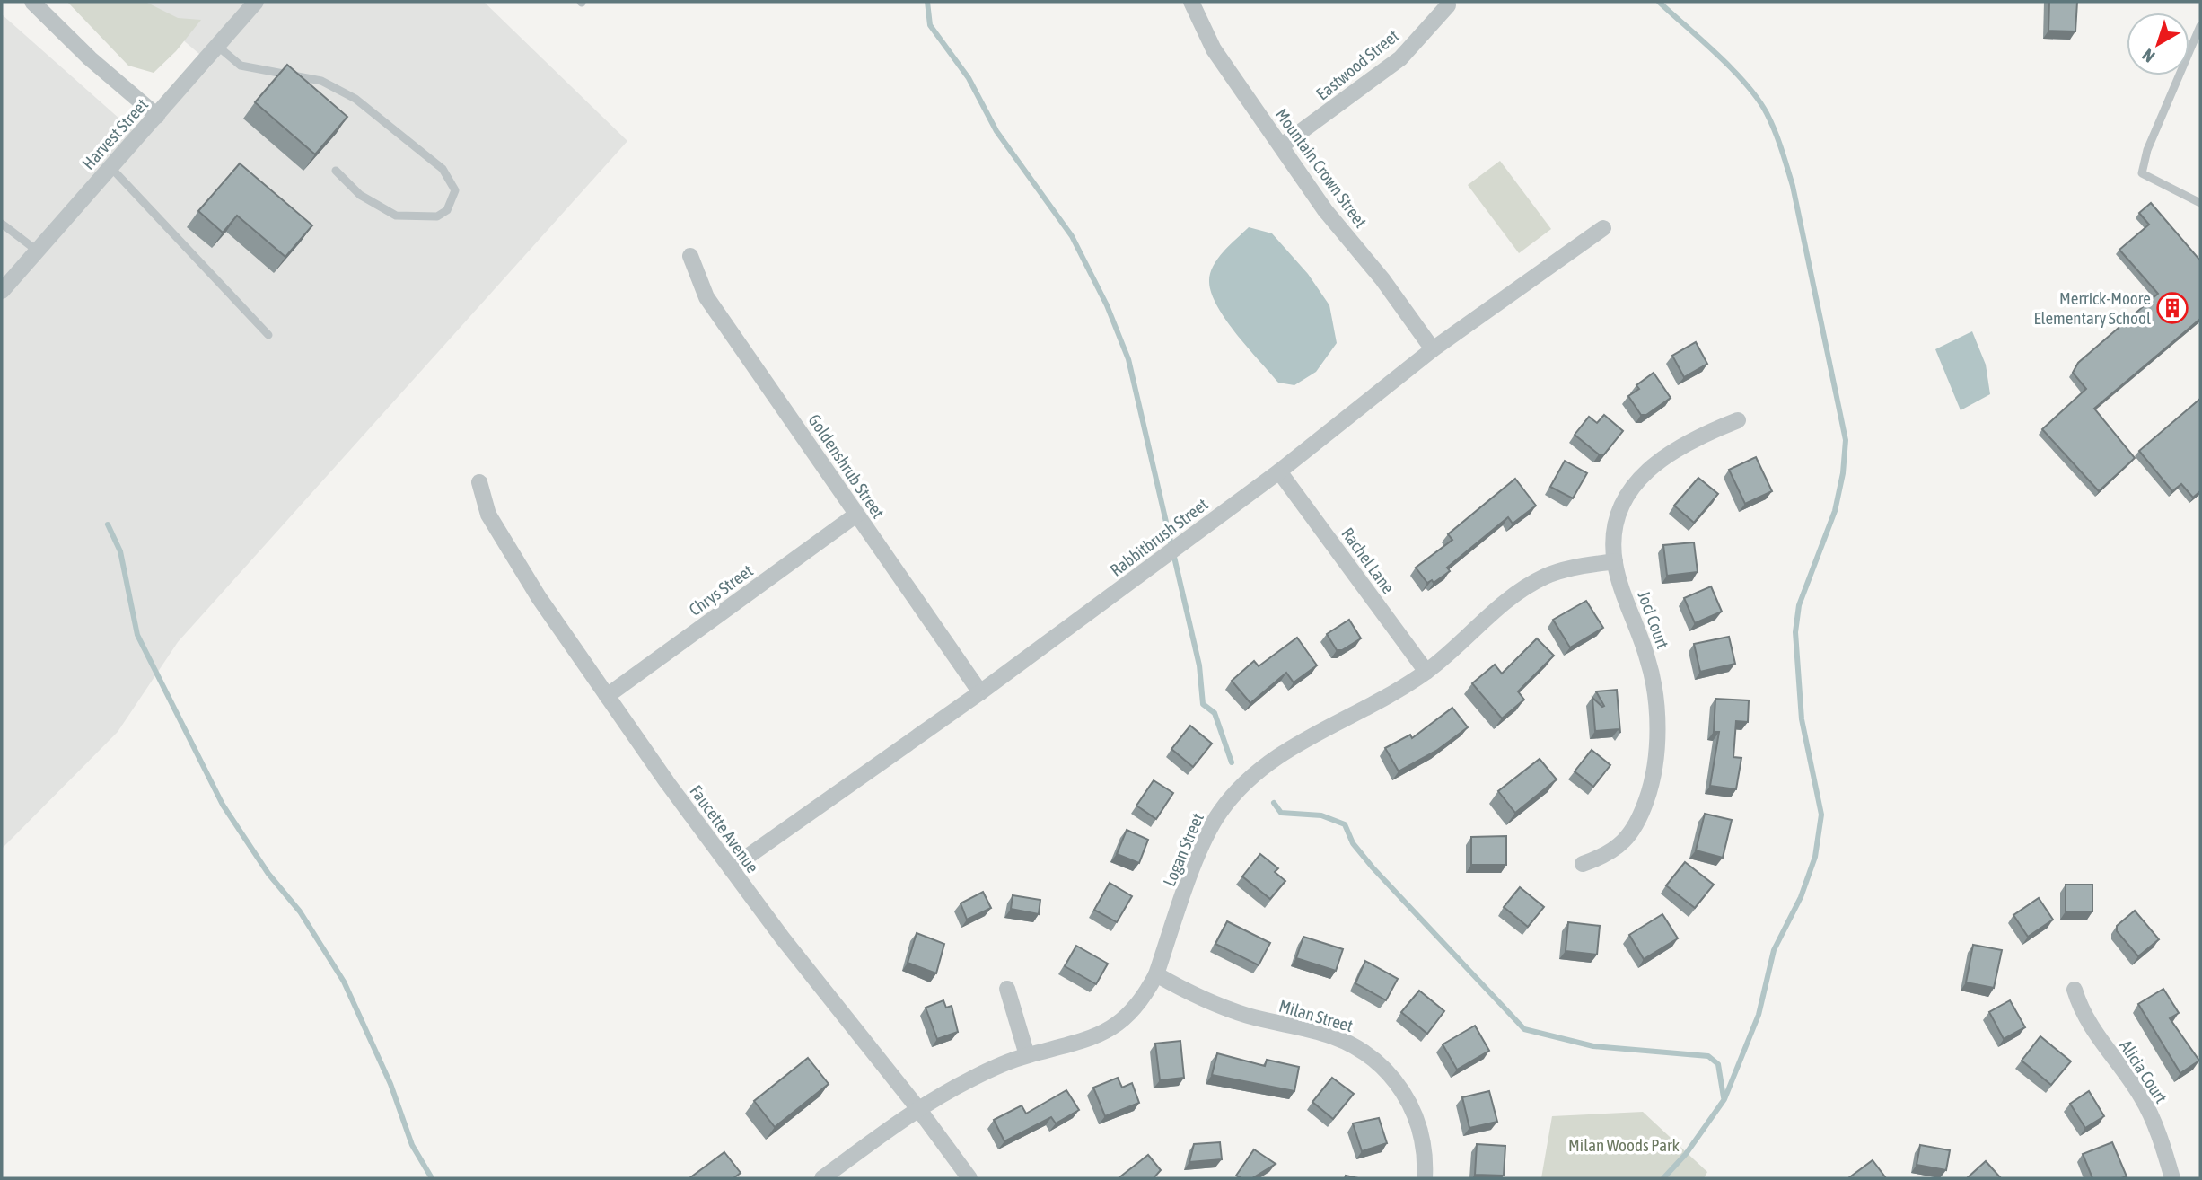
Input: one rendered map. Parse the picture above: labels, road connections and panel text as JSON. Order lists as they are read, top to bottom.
{
  "streets": {
    "street": [
      "Eastwood Street",
      "Harvest Street",
      "Mountain Crown Street",
      "Goldenshrub Street",
      "Rabbitbrush Street",
      "Rachel Lane",
      "Chrys Street",
      "Joci Court",
      "Faucette Avenue",
      "Logan Street",
      "Milan Street",
      "Alicia Court"
    ]
  },
  "crossings": [
    ["Eastwood Street", "Mountain Crown Street"],
    ["Mountain Crown Street", "Rabbitbrush Street"],
    ["Goldenshrub Street", "Rabbitbrush Street"],
    ["Goldenshrub Street", "Chrys Street"],
    ["Rabbitbrush Street", "Rachel Lane"],
    ["Rabbitbrush Street", "Faucette Avenue"],
    ["Rachel Lane", "Logan Street"],
    ["Chrys Street", "Faucette Avenue"],
    ["Joci Court", "Logan Street"],
    ["Faucette Avenue", "Logan Street"],
    ["Logan Street", "Milan Street"]
  ],
  "parks": ["Milan Woods Park"],
  "places": {
    "building": ["Merrick-Moore Elementary School"]
  },
  "north": "bottom left"
}
